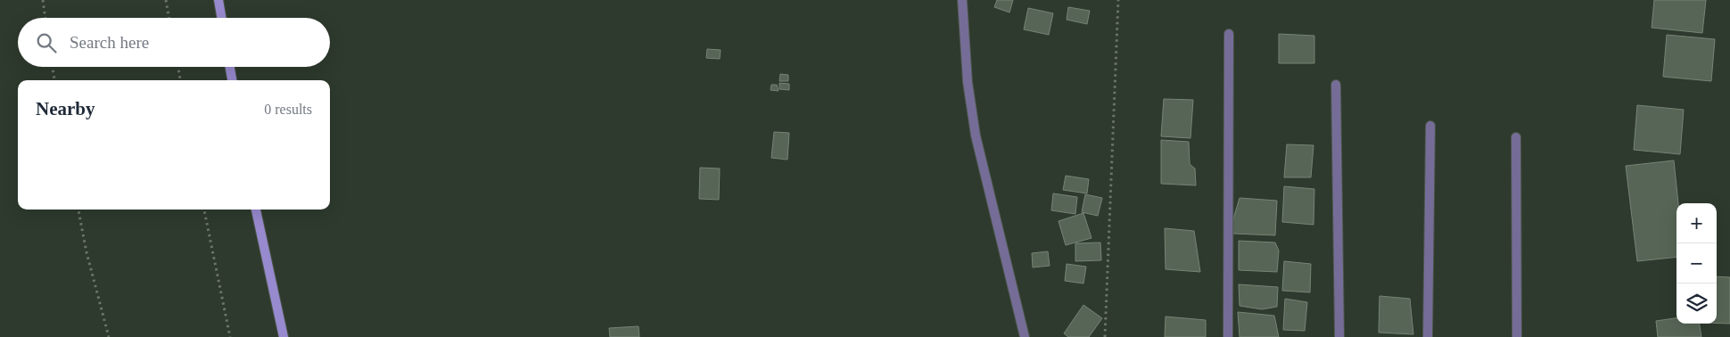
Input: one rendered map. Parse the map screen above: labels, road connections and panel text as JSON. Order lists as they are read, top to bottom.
{
  "page": {
    "search": "Search here",
    "heading": ["Nearby", "0 results"],
    "map_buttons": ["+", "−"]
  }
}
